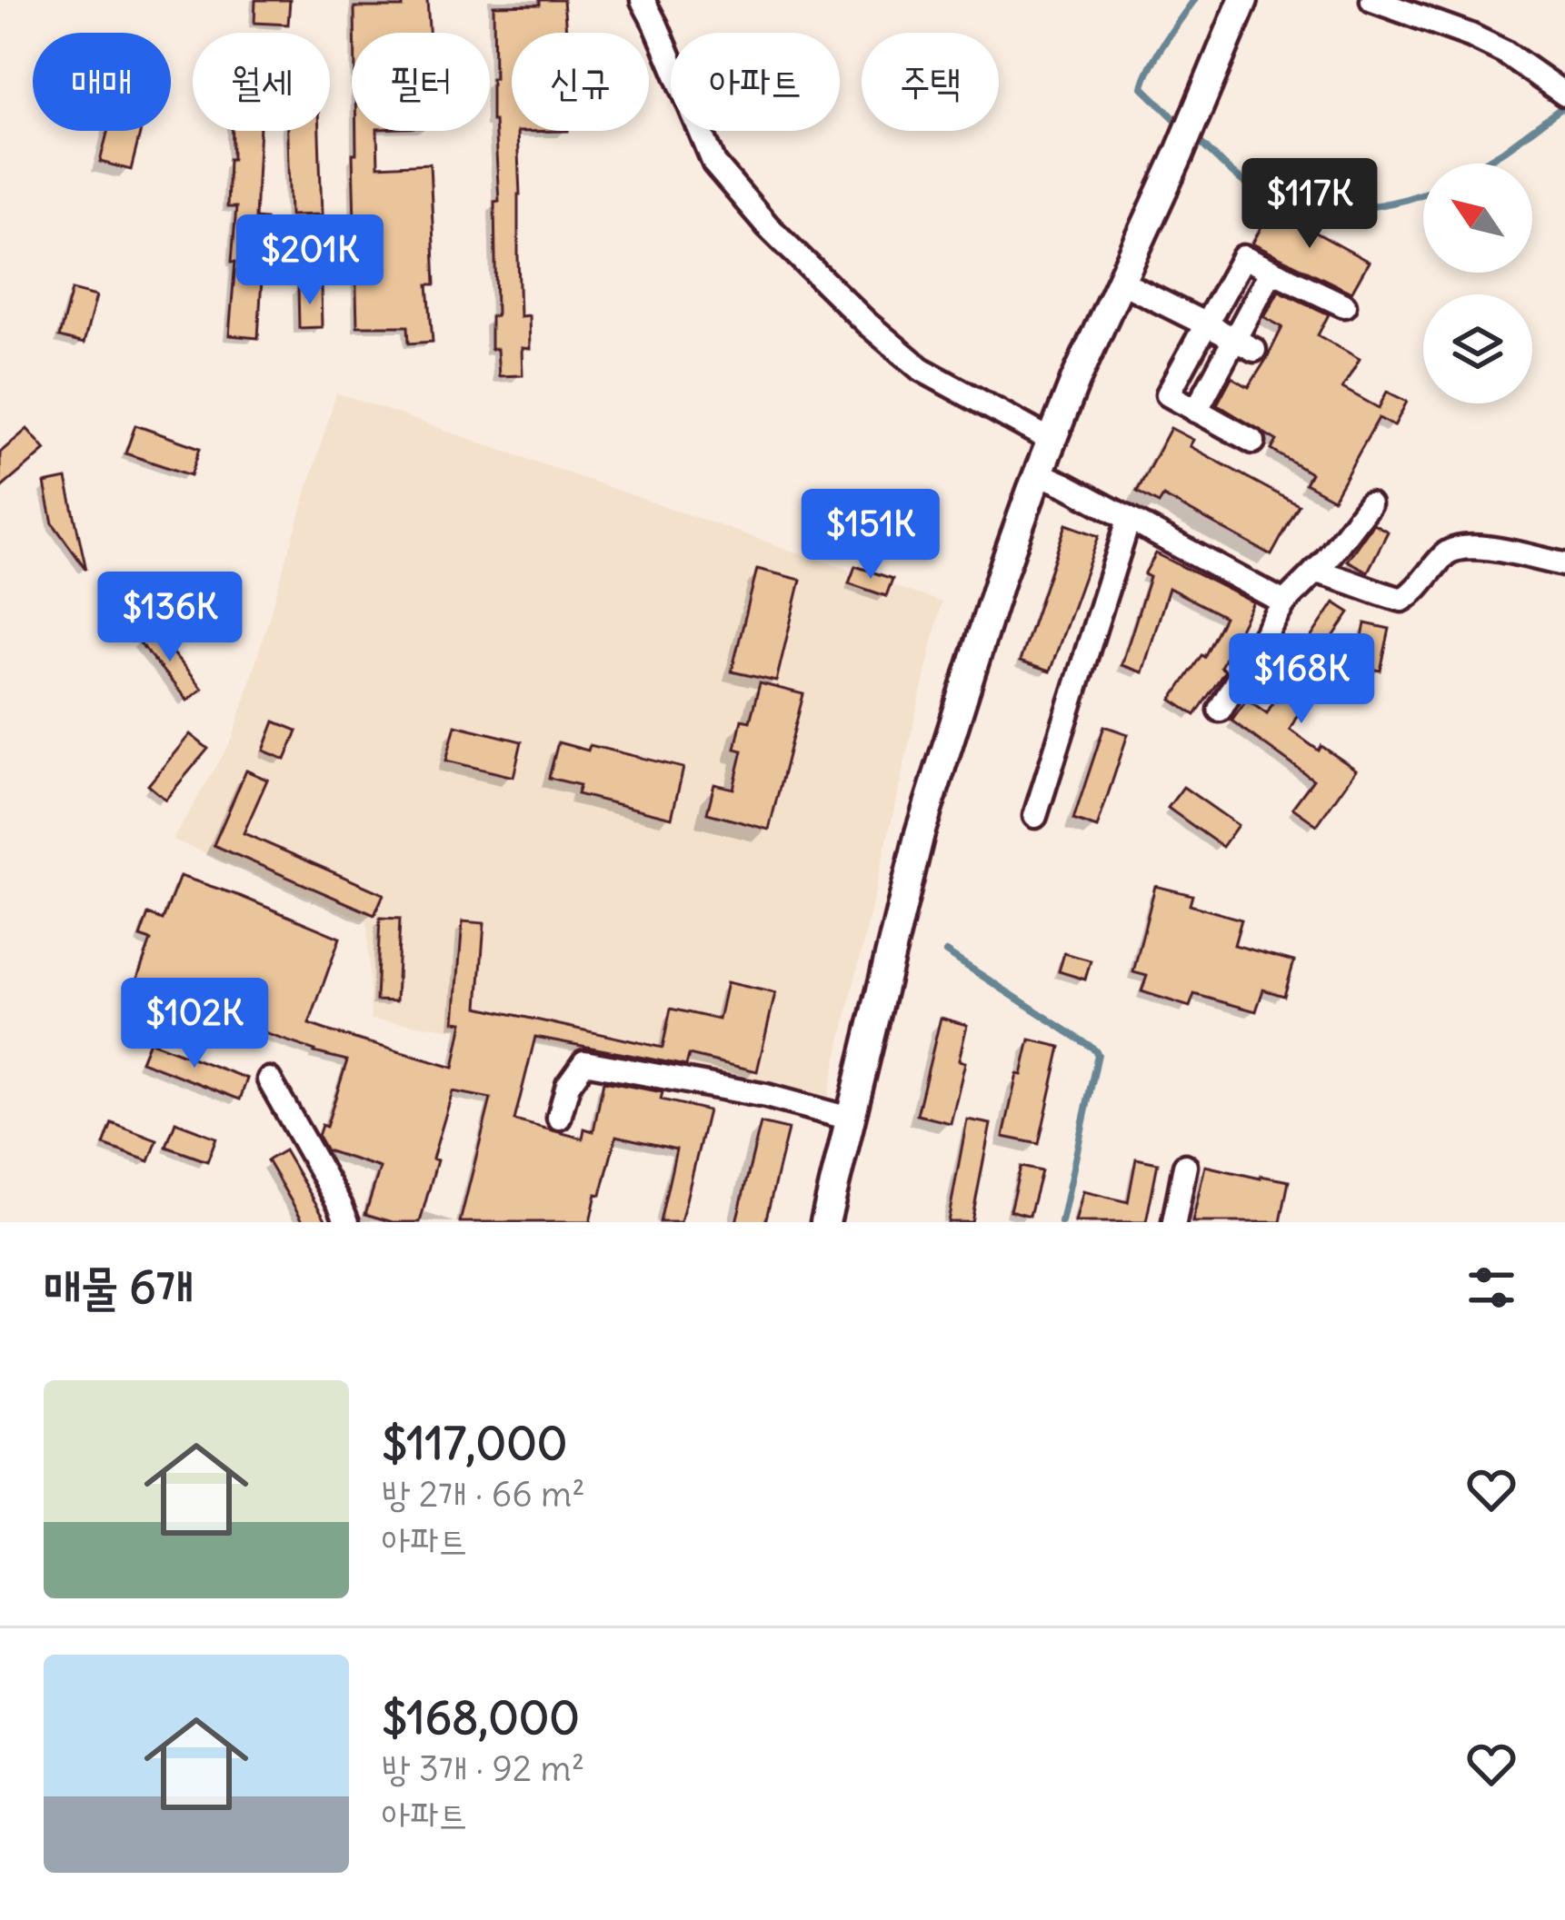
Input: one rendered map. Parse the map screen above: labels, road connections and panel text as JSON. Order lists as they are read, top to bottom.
{
  "north": "top left",
  "page": {
    "chip": [
      "매매",
      "월세",
      "필터",
      "신규",
      "아파트",
      "주택"
    ],
    "price": [
      "$117K",
      "$201K",
      "$151K",
      "$136K",
      "$168K",
      "$102K"
    ],
    "heading": "매물 6개",
    "list": [
      {
        "name": "$117,000",
        "note": "방 2개 · 66 m² · 아파트"
      },
      {
        "name": "$168,000",
        "note": "방 3개 · 92 m² · 아파트"
      }
    ]
  }
}
